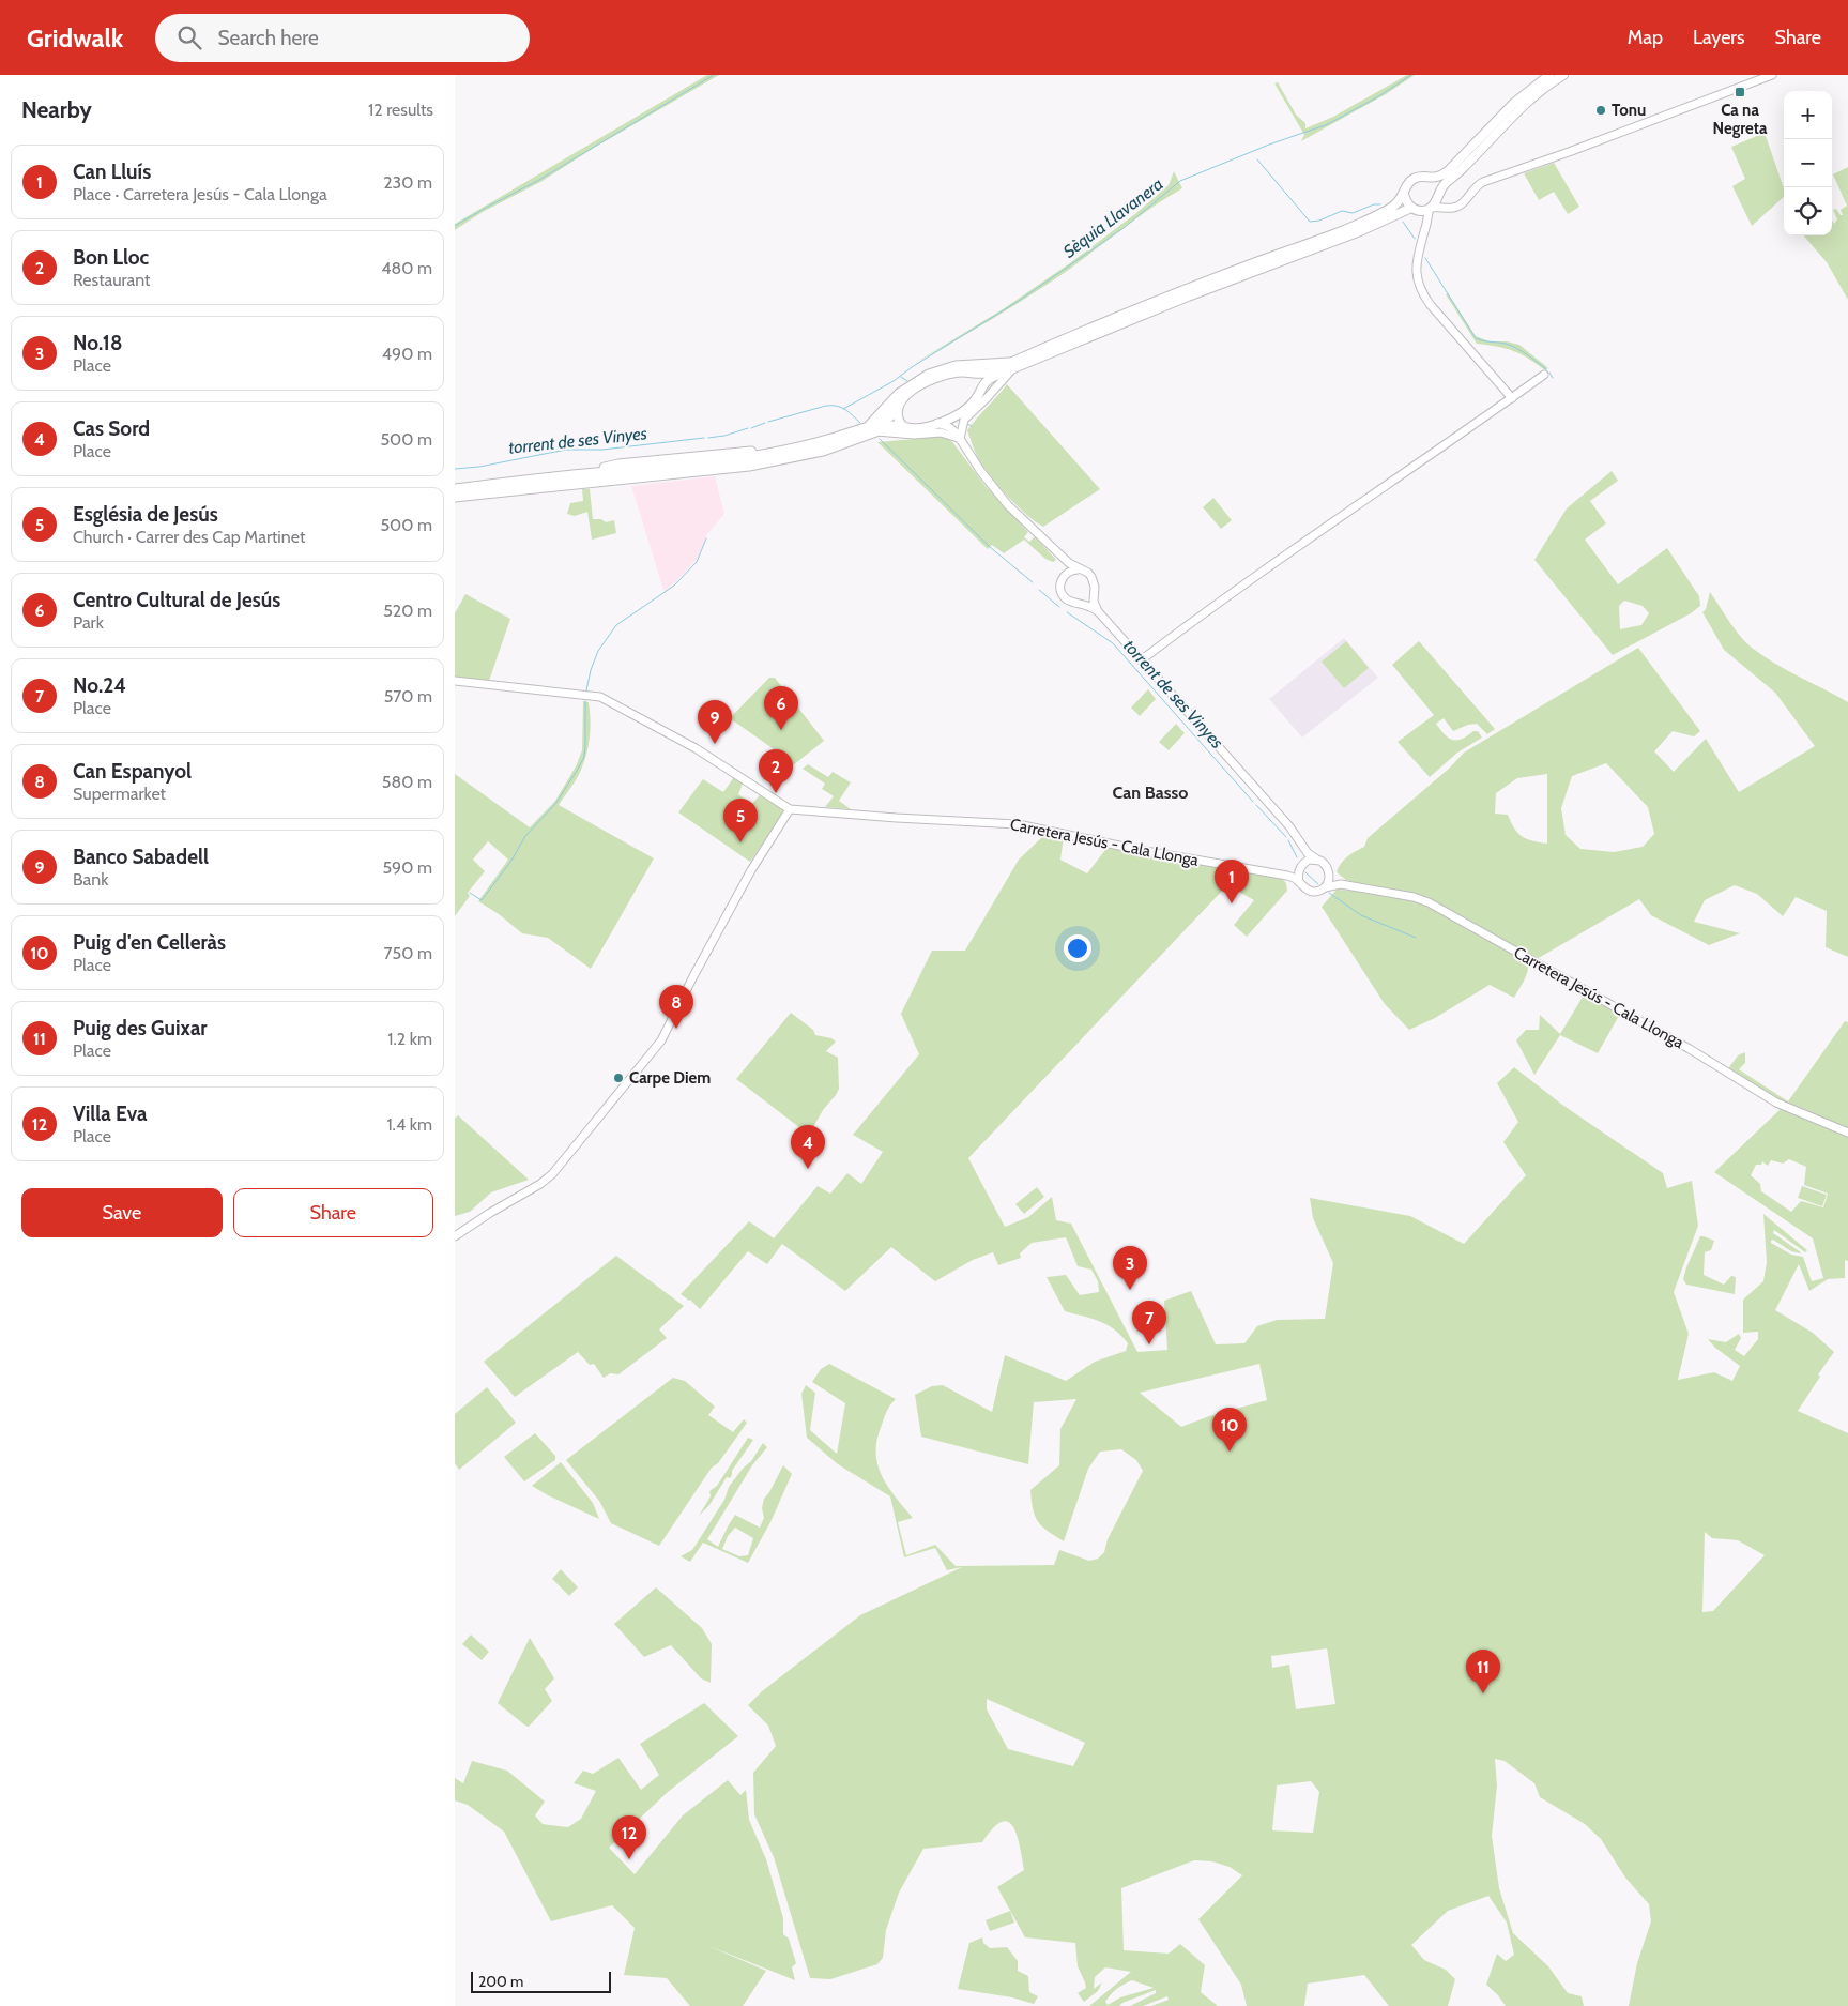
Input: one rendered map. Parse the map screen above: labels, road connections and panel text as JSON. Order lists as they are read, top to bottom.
{
  "streets": {
    "street": ["Carretera Jesús - Cala Llonga"]
  },
  "districts": ["Can Basso"],
  "water": ["Sèquia Llavanera", "torrent de ses Vinyes"],
  "places": {
    "transit": ["Ca na Negreta"],
    "other": ["Tonu", "Carpe Diem"]
  },
  "scale_bar": "200 m",
  "page": {
    "header": "Gridwalk",
    "search": "Search here",
    "nav": ["Map", "Layers", "Share"],
    "heading": ["Nearby", "12 results"],
    "map_buttons": ["+", "−"],
    "list": [
      {
        "mark": "1",
        "name": "Can Lluís",
        "note": "Place · Carretera Jesús - Cala Llonga",
        "value": "230 m"
      },
      {
        "mark": "2",
        "name": "Bon Lloc",
        "note": "Restaurant",
        "value": "480 m"
      },
      {
        "mark": "3",
        "name": "No.18",
        "note": "Place",
        "value": "490 m"
      },
      {
        "mark": "4",
        "name": "Cas Sord",
        "note": "Place",
        "value": "500 m"
      },
      {
        "mark": "5",
        "name": "Església de Jesús",
        "note": "Church · Carrer des Cap Martinet",
        "value": "500 m"
      },
      {
        "mark": "6",
        "name": "Centro Cultural de Jesús",
        "note": "Park",
        "value": "520 m"
      },
      {
        "mark": "7",
        "name": "No.24",
        "note": "Place",
        "value": "570 m"
      },
      {
        "mark": "8",
        "name": "Can Espanyol",
        "note": "Supermarket",
        "value": "580 m"
      },
      {
        "mark": "9",
        "name": "Banco Sabadell",
        "note": "Bank",
        "value": "590 m"
      },
      {
        "mark": "10",
        "name": "Puig d'en Celleràs",
        "note": "Place",
        "value": "750 m"
      },
      {
        "mark": "11",
        "name": "Puig des Guixar",
        "note": "Place",
        "value": "1.2 km"
      },
      {
        "mark": "12",
        "name": "Villa Eva",
        "note": "Place",
        "value": "1.4 km"
      }
    ],
    "pins": [
      "6",
      "9",
      "2",
      "5",
      "1",
      "8",
      "4",
      "3",
      "7",
      "10",
      "11",
      "12"
    ],
    "buttons": ["Save", "Share"],
    "scale": "200 m"
  }
}
